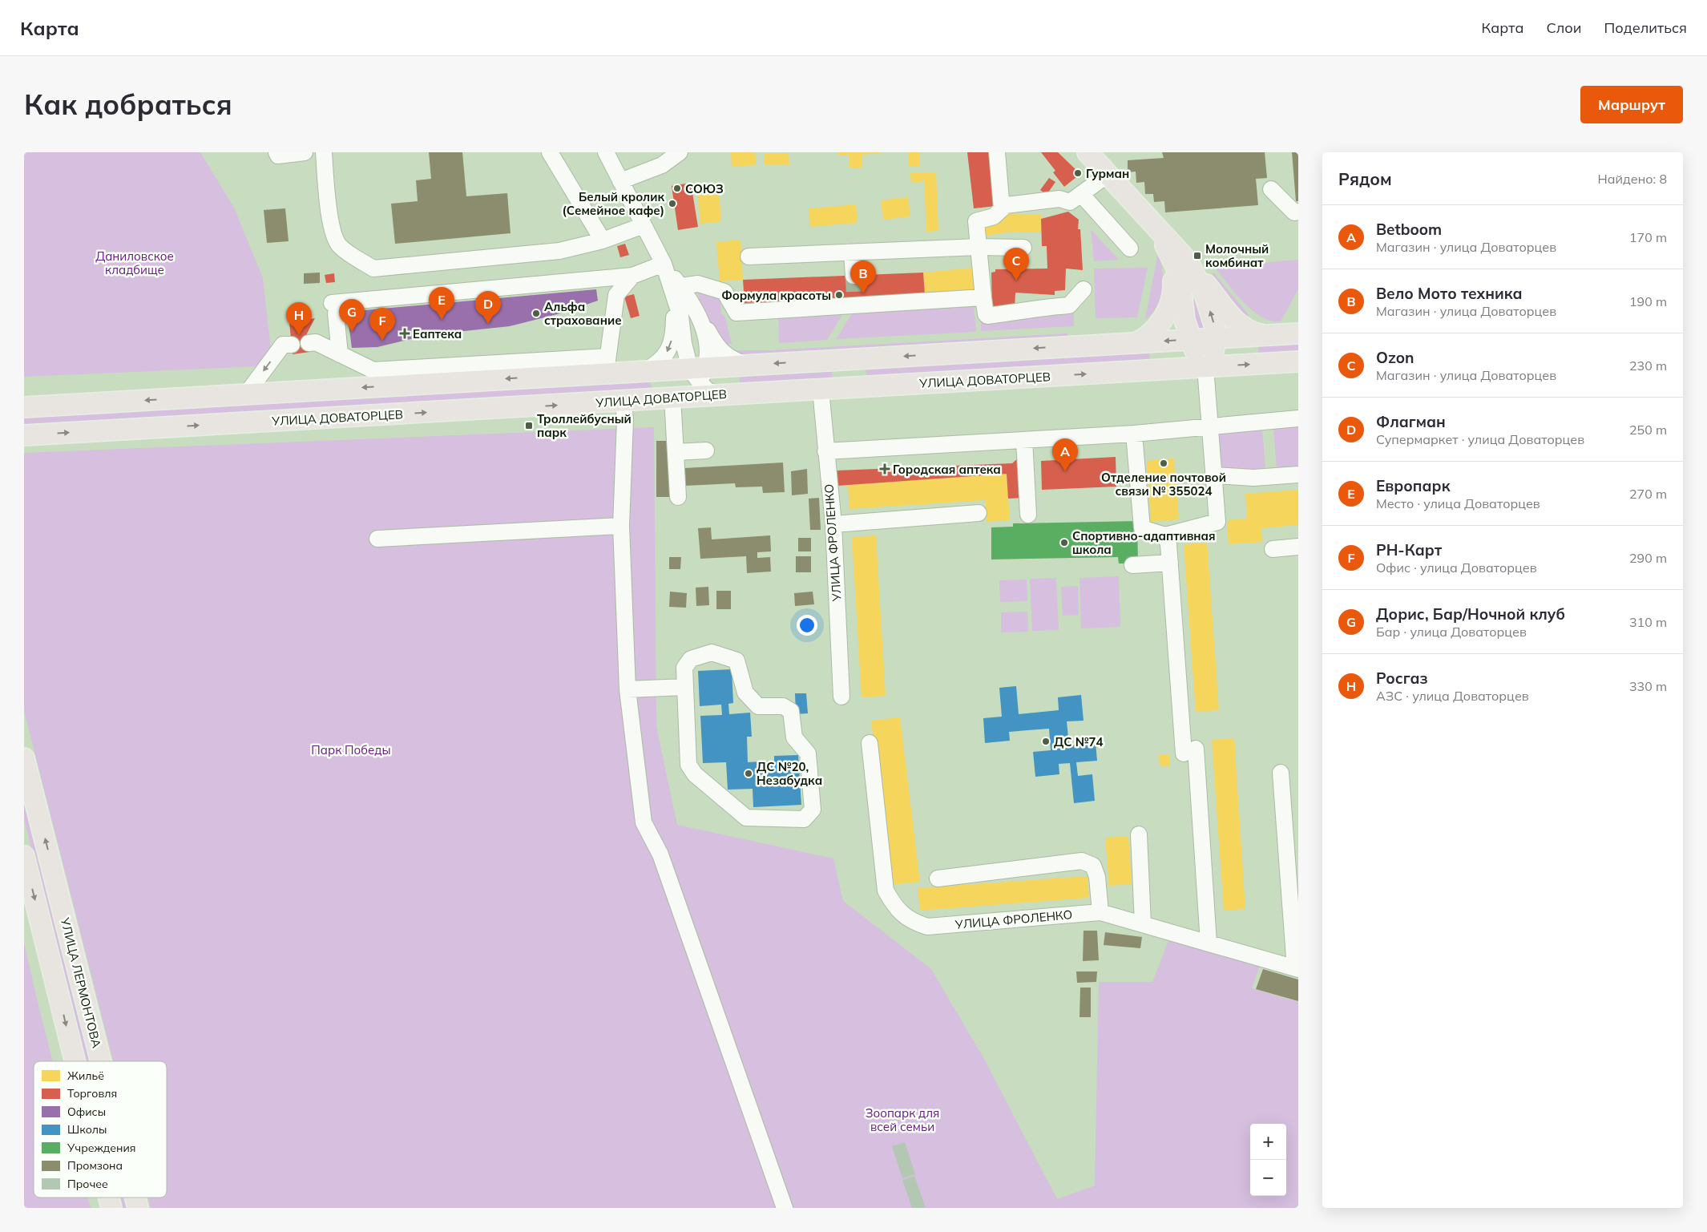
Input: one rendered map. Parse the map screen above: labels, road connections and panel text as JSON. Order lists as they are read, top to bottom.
{
  "streets": {
    "main road": ["УЛИЦА ДОВАТОРЦЕВ", "УЛИЦА ЛЕРМОНТОВА"],
    "street": ["УЛИЦА ФРОЛЕНКО"]
  },
  "crossings": [
    ["УЛИЦА ДОВАТОРЦЕВ", "УЛИЦА ФРОЛЕНКО"]
  ],
  "parks": ["Даниловское кладбище", "Парк Победы", "Зоопарк для всей семьи"],
  "places": {
    "other": [
      "Гурман",
      "СОЮЗ",
      "Белый кролик (Семейное кафе)",
      "Формула красоты",
      "Альфа страхование",
      "Отделение почтовой связи № 355024",
      "Спортивно-адаптивная школа",
      "ДС №74",
      "ДС №20, Незабудка"
    ],
    "transit": ["Молочный комбинат", "Троллейбусный парк"],
    "health": ["Еаптека", "Городская аптека"]
  },
  "legend": [
    "Жильё",
    "Торговля",
    "Офисы",
    "Школы",
    "Учреждения",
    "Промзона",
    "Прочее"
  ],
  "page": {
    "header": "Карта",
    "nav": ["Карта", "Слои", "Поделиться"],
    "buttons": "Маршрут",
    "title": "Как добраться",
    "heading": ["Рядом", "Найдено: 8"],
    "list": [
      {
        "mark": "A",
        "name": "Betboom",
        "note": "Магазин · улица Доваторцев",
        "value": "170 m"
      },
      {
        "mark": "B",
        "name": "Вело Мото техника",
        "note": "Магазин · улица Доваторцев",
        "value": "190 m"
      },
      {
        "mark": "C",
        "name": "Ozon",
        "note": "Магазин · улица Доваторцев",
        "value": "230 m"
      },
      {
        "mark": "D",
        "name": "Флагман",
        "note": "Супермаркет · улица Доваторцев",
        "value": "250 m"
      },
      {
        "mark": "E",
        "name": "Европарк",
        "note": "Место · улица Доваторцев",
        "value": "270 m"
      },
      {
        "mark": "F",
        "name": "РН-Карт",
        "note": "Офис · улица Доваторцев",
        "value": "290 m"
      },
      {
        "mark": "G",
        "name": "Дорис, Бар/Ночной клуб",
        "note": "Бар · улица Доваторцев",
        "value": "310 m"
      },
      {
        "mark": "H",
        "name": "Росгаз",
        "note": "АЗС · улица Доваторцев",
        "value": "330 m"
      }
    ],
    "pins": [
      "C",
      "B",
      "E",
      "D",
      "G",
      "H",
      "F",
      "A"
    ],
    "map_buttons": ["+", "−"]
  }
}
